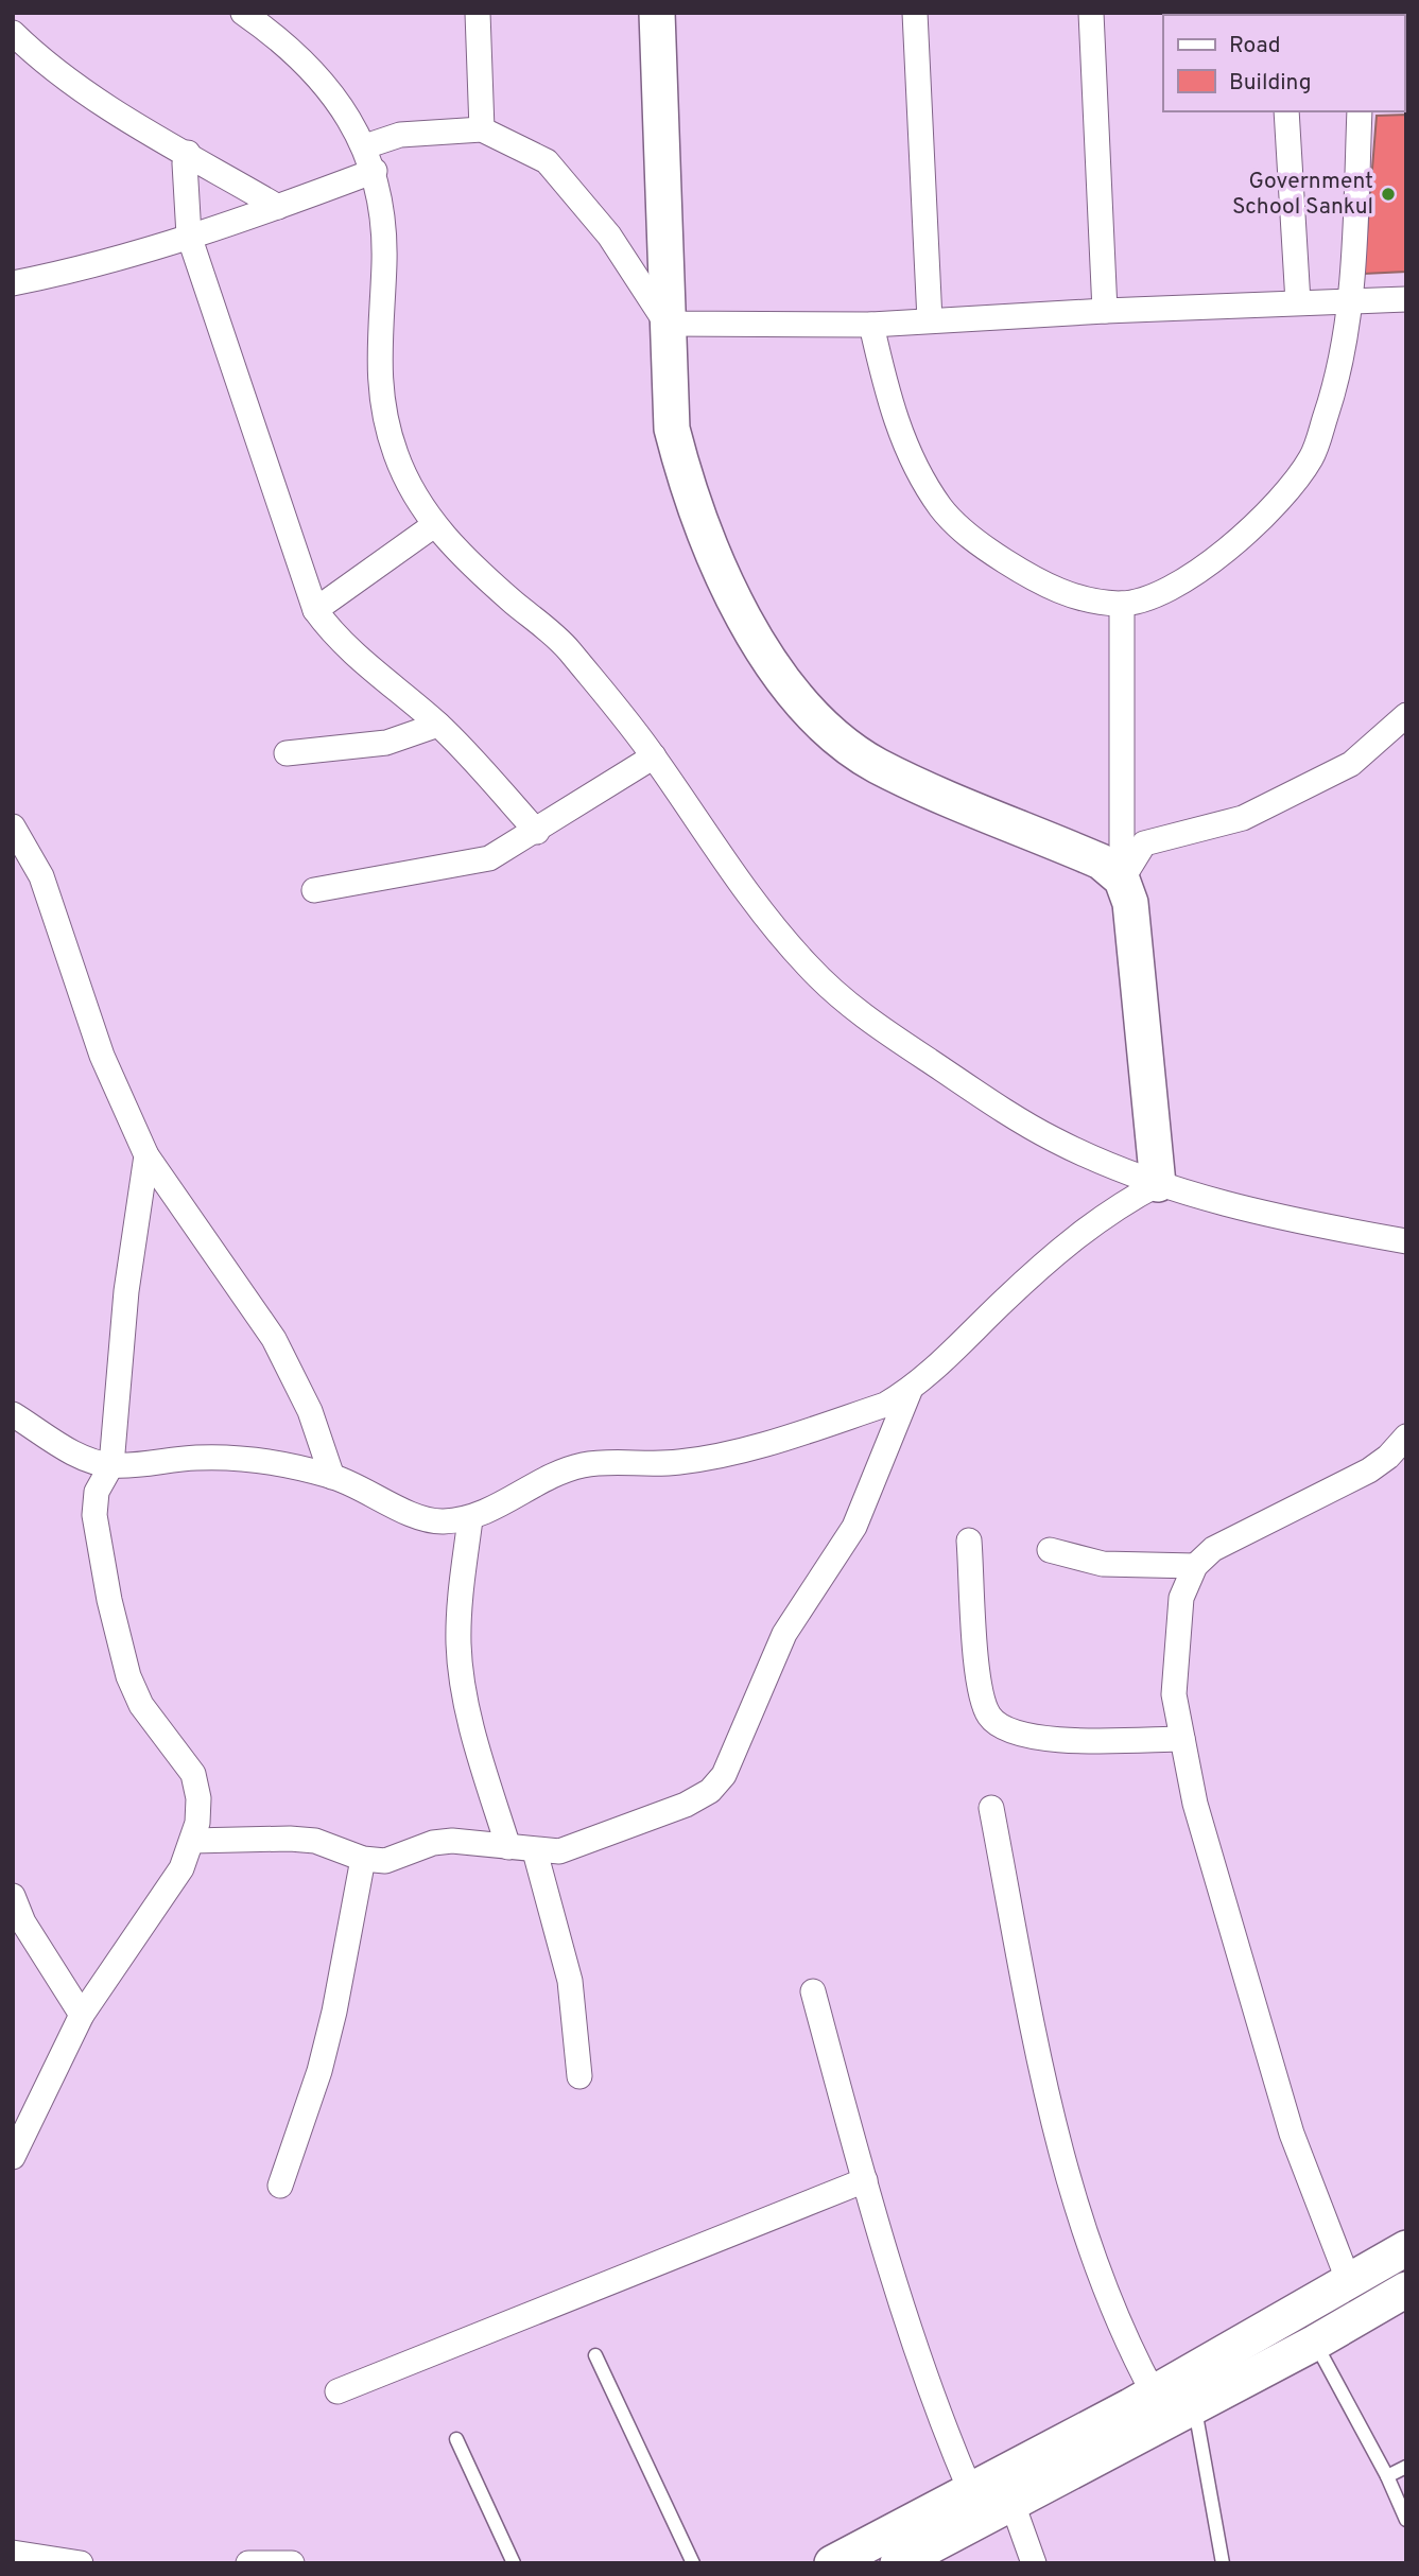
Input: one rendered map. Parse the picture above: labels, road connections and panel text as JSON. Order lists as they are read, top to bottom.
{
  "places": ["Government School Sankul"],
  "legend": ["Road", "Building"]
}
